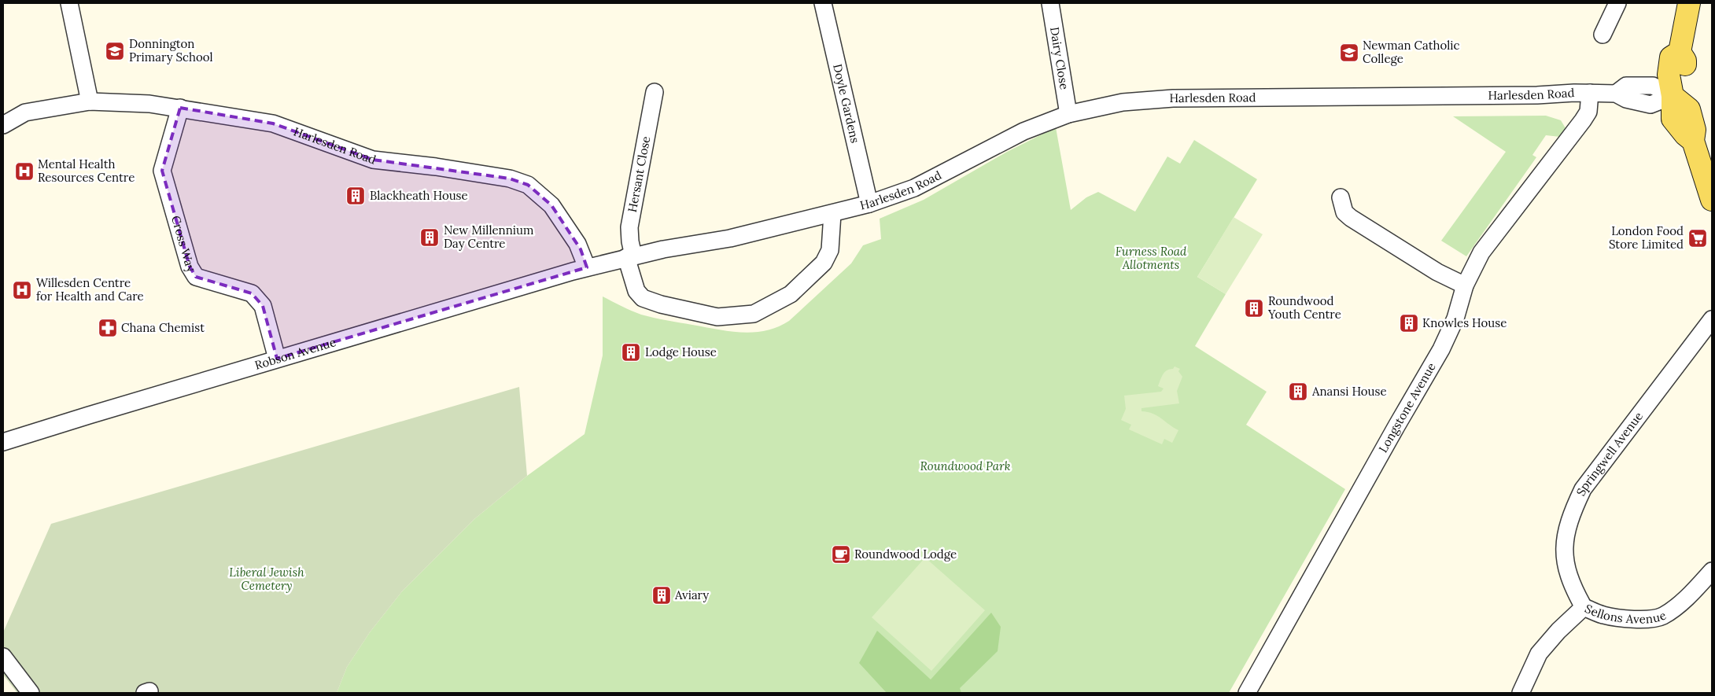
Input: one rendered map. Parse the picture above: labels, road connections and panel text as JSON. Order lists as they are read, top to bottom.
{
  "streets": {
    "street": [
      "Dairy Close",
      "Harlesden Road",
      "Doyle Gardens",
      "Hersant Close",
      "Cross Way",
      "Robson Avenue",
      "Longstone Avenue",
      "Springwell Avenue",
      "Sellons Avenue"
    ]
  },
  "crossings": [
    ["Dairy Close", "Harlesden Road"],
    ["Harlesden Road", "Doyle Gardens"],
    ["Harlesden Road", "Hersant Close"],
    ["Harlesden Road", "Cross Way"],
    ["Harlesden Road", "Robson Avenue"],
    ["Harlesden Road", "Longstone Avenue"],
    ["Cross Way", "Robson Avenue"],
    ["Springwell Avenue", "Sellons Avenue"]
  ],
  "parks": ["Furness Road Allotments", "Roundwood Park", "Liberal Jewish Cemetery"],
  "places": {
    "school or university": ["Donnington Primary School", "Newman Catholic College"],
    "hospital": ["Mental Health Resources Centre", "Willesden Centre for Health and Care"],
    "building": [
      "Blackheath House",
      "New Millennium Day Centre",
      "Roundwood Youth Centre",
      "Knowles House",
      "Lodge House",
      "Anansi House",
      "Aviary"
    ],
    "supermarket": ["London Food Store Limited"],
    "pharmacy": ["Chana Chemist"],
    "cafe": ["Roundwood Lodge"]
  }
}
